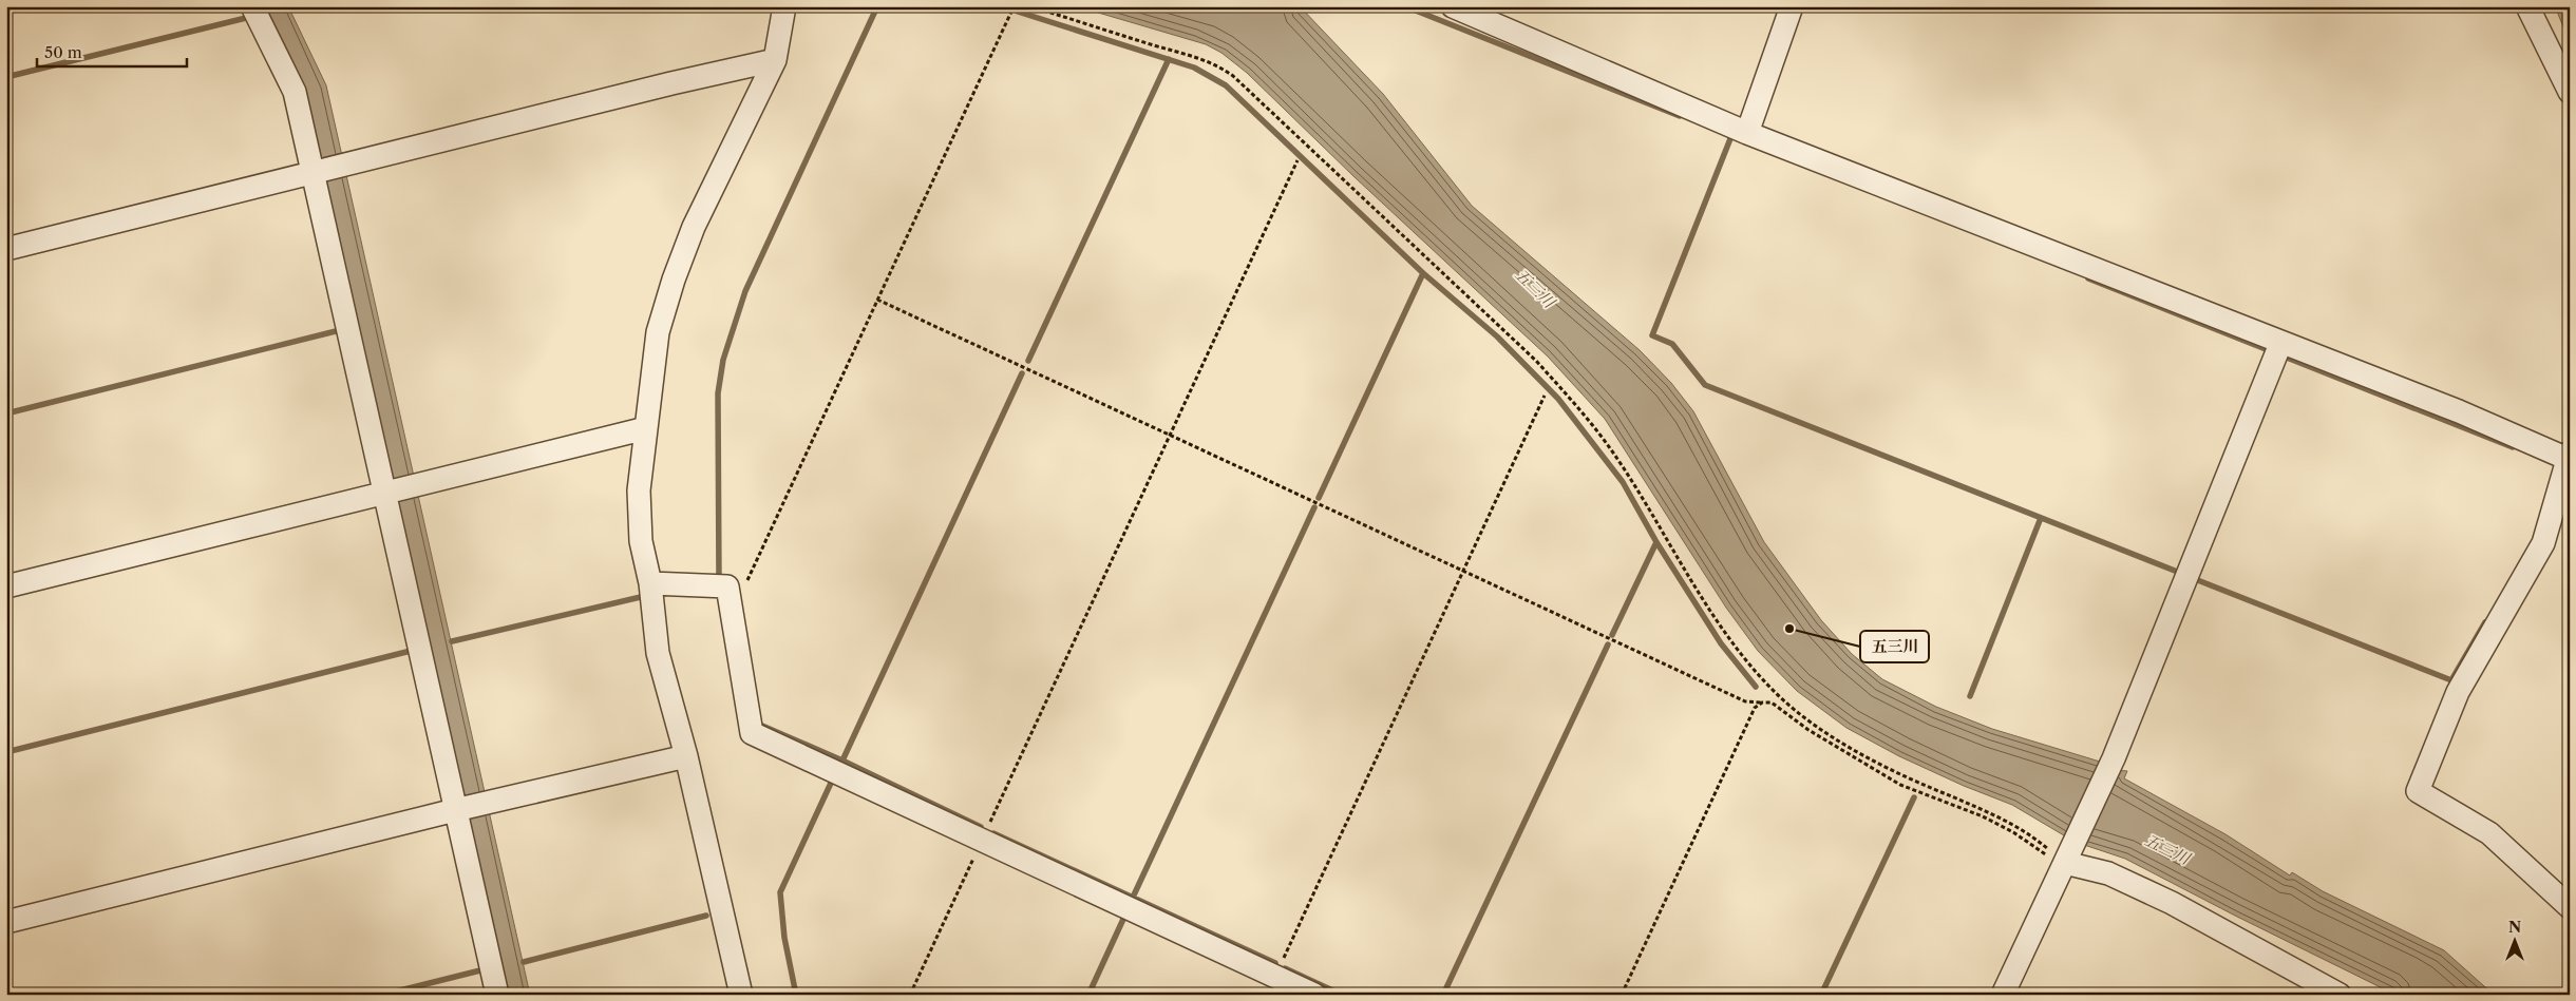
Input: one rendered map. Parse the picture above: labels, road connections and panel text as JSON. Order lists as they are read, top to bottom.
{
  "water": ["五三川"],
  "places": ["五三川"],
  "scale_bar": "50 m",
  "north": "top"
}
